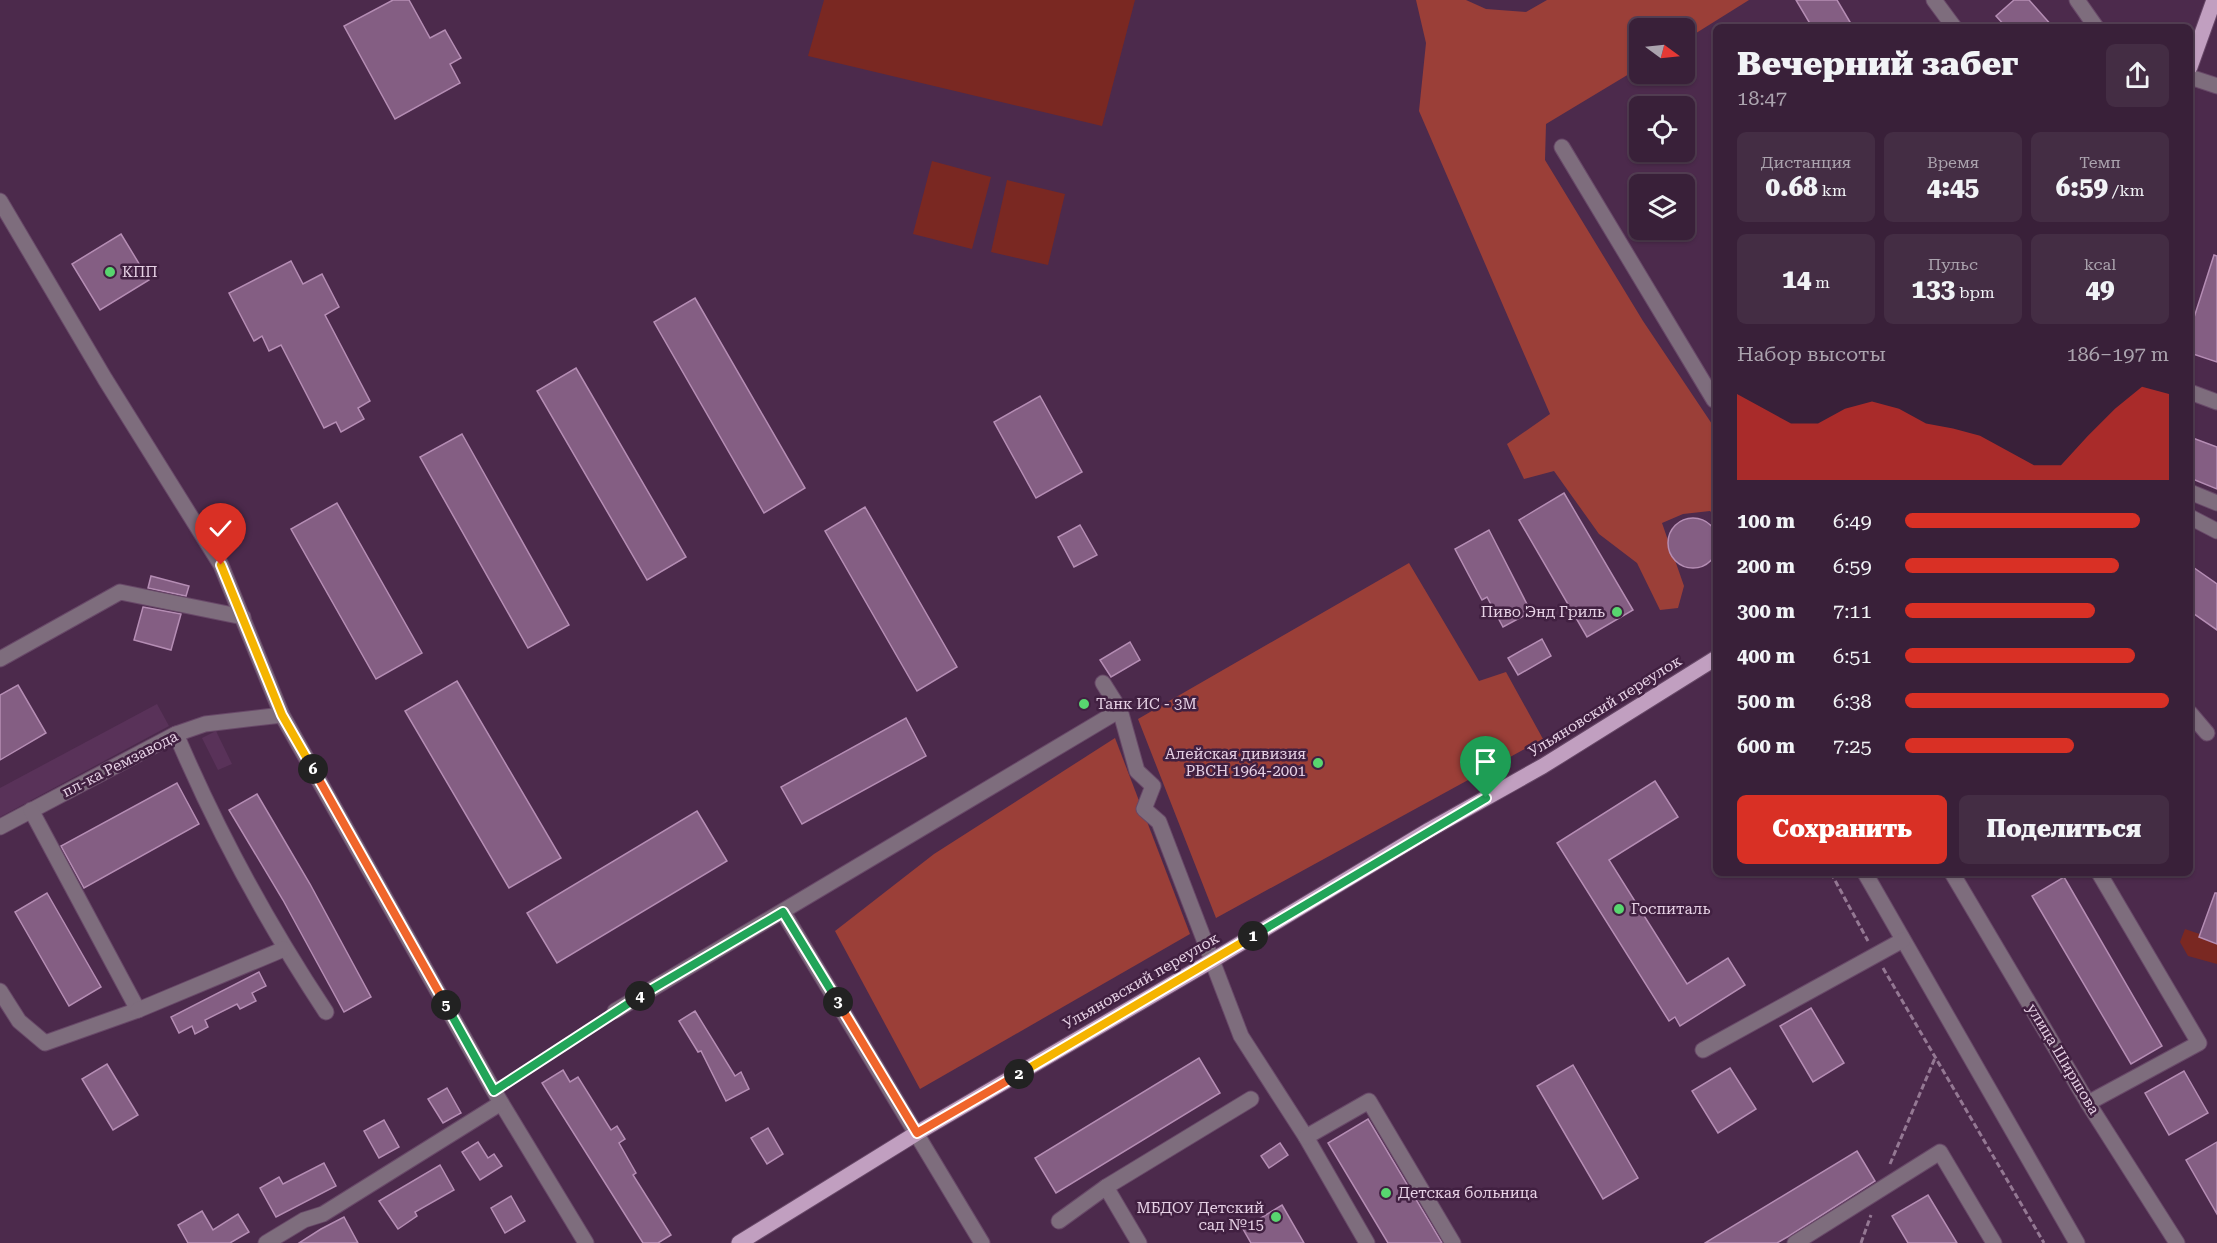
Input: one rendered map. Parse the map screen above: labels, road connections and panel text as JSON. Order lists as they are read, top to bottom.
{
  "streets": {
    "main road": ["Ульяновский переулок"],
    "street": ["пл-ка Ремзавода", "улица Ширшова"]
  },
  "places": [
    "КПП",
    "Пиво Энд Гриль",
    "Танк ИС - 3М",
    "Алейская дивизия РВСН 1964-2001",
    "Госпиталь",
    "Детская больница",
    "МБДОУ Детский сад №15"
  ],
  "north": "right",
  "page": {
    "heading": ["Вечерний забег", "18:47"],
    "stats": [
      ["Дистанция", "0.68 km"],
      ["Время", "4:45"],
      ["Темп", "6:59 /km"],
      ["14 m"],
      ["Пульс", "133 bpm"],
      ["kcal", "49"]
    ],
    "chart": ["Набор высоты", "186–197 m"],
    "list": [
      {
        "name": "100 m",
        "note": "6:49"
      },
      {
        "name": "200 m",
        "note": "6:59"
      },
      {
        "name": "300 m",
        "note": "7:11"
      },
      {
        "name": "400 m",
        "note": "6:51"
      },
      {
        "name": "500 m",
        "note": "6:38"
      },
      {
        "name": "600 m",
        "note": "7:25"
      }
    ],
    "pins": [
      "6",
      "1",
      "4",
      "3",
      "5",
      "2"
    ],
    "buttons": ["Сохранить", "Поделиться"]
  }
}
